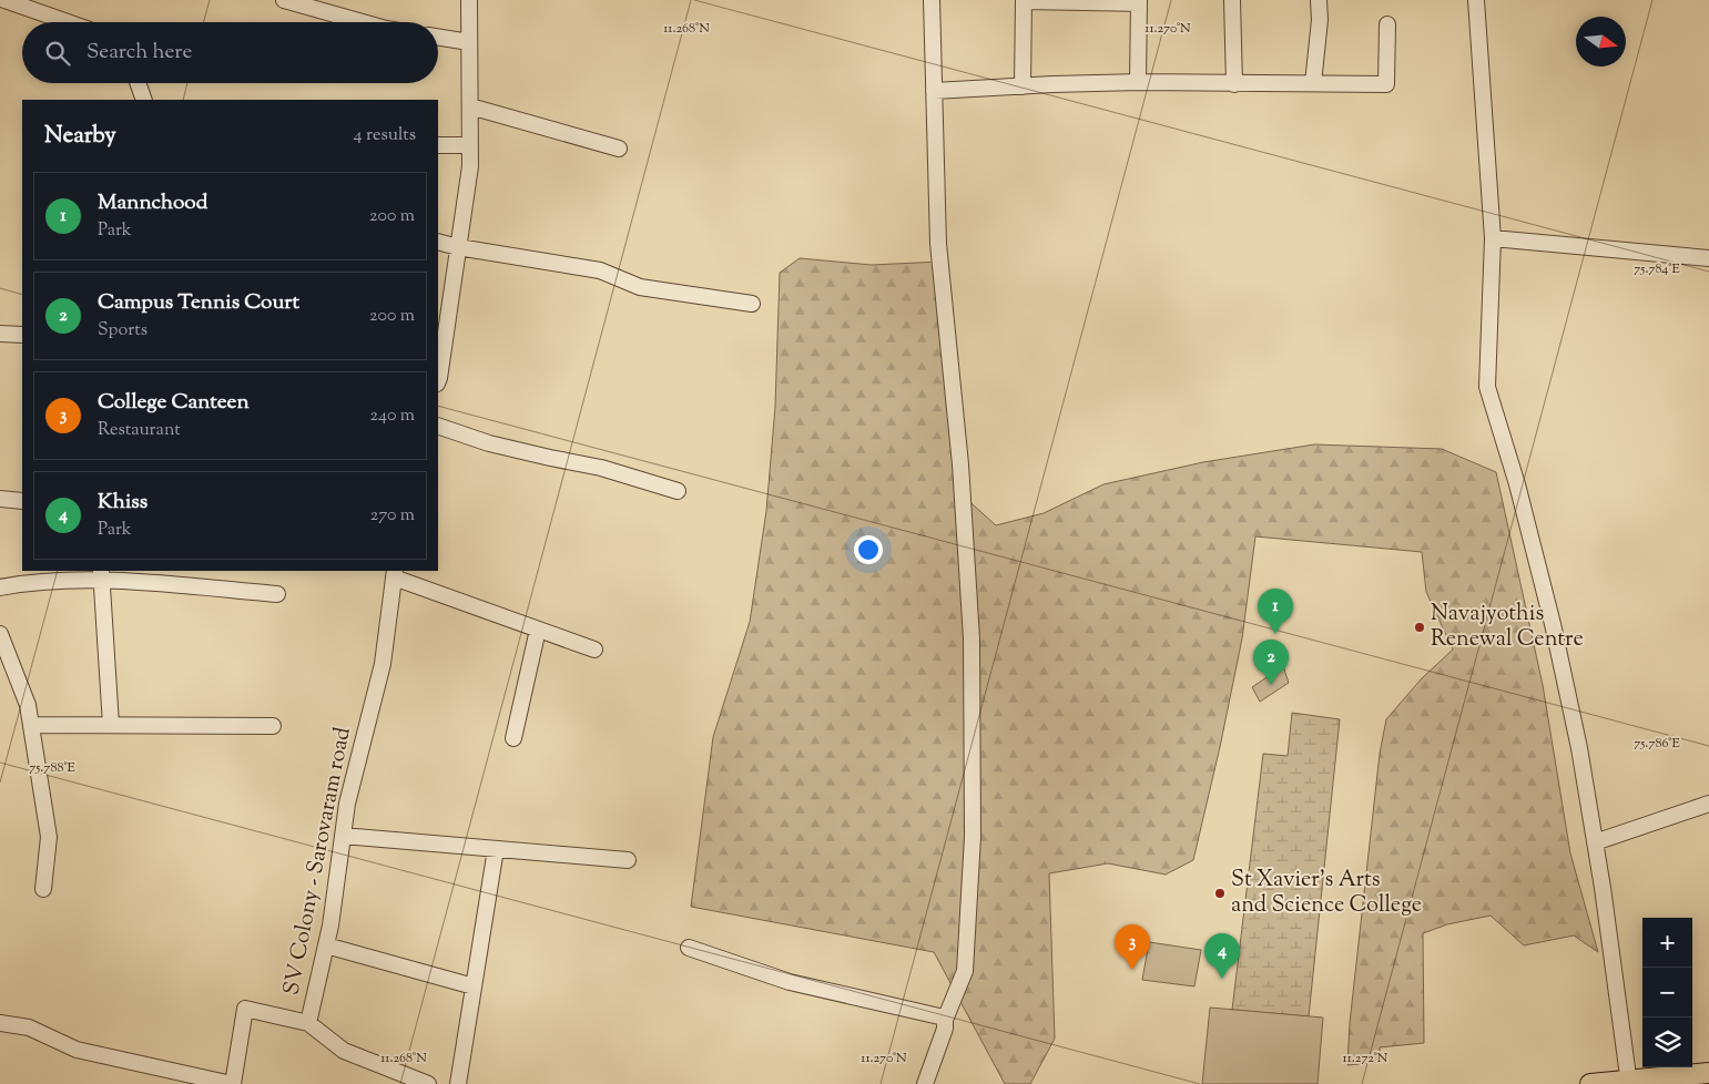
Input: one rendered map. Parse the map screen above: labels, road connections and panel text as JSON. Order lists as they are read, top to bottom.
{
  "streets": {
    "street": ["SV Colony - Sarovaram road"]
  },
  "places": ["Navajyothis Renewal Centre", "St Xavier's Arts and Science College"],
  "north": "right",
  "page": {
    "search": "Search here",
    "heading": ["Nearby", "4 results"],
    "list": [
      {
        "mark": "1",
        "name": "Mannchood",
        "note": "Park",
        "value": "200 m"
      },
      {
        "mark": "2",
        "name": "Campus Tennis Court",
        "note": "Sports",
        "value": "200 m"
      },
      {
        "mark": "3",
        "name": "College Canteen",
        "note": "Restaurant",
        "value": "240 m"
      },
      {
        "mark": "4",
        "name": "Khiss",
        "note": "Park",
        "value": "270 m"
      }
    ],
    "pins": [
      "1",
      "2",
      "3",
      "4"
    ],
    "map_buttons": ["+", "−"]
  },
  "coordinates": [
    "11.268°N",
    "11.270°N",
    "75.784°E",
    "75.786°E",
    "75.788°E",
    "11.272°N"
  ]
}
